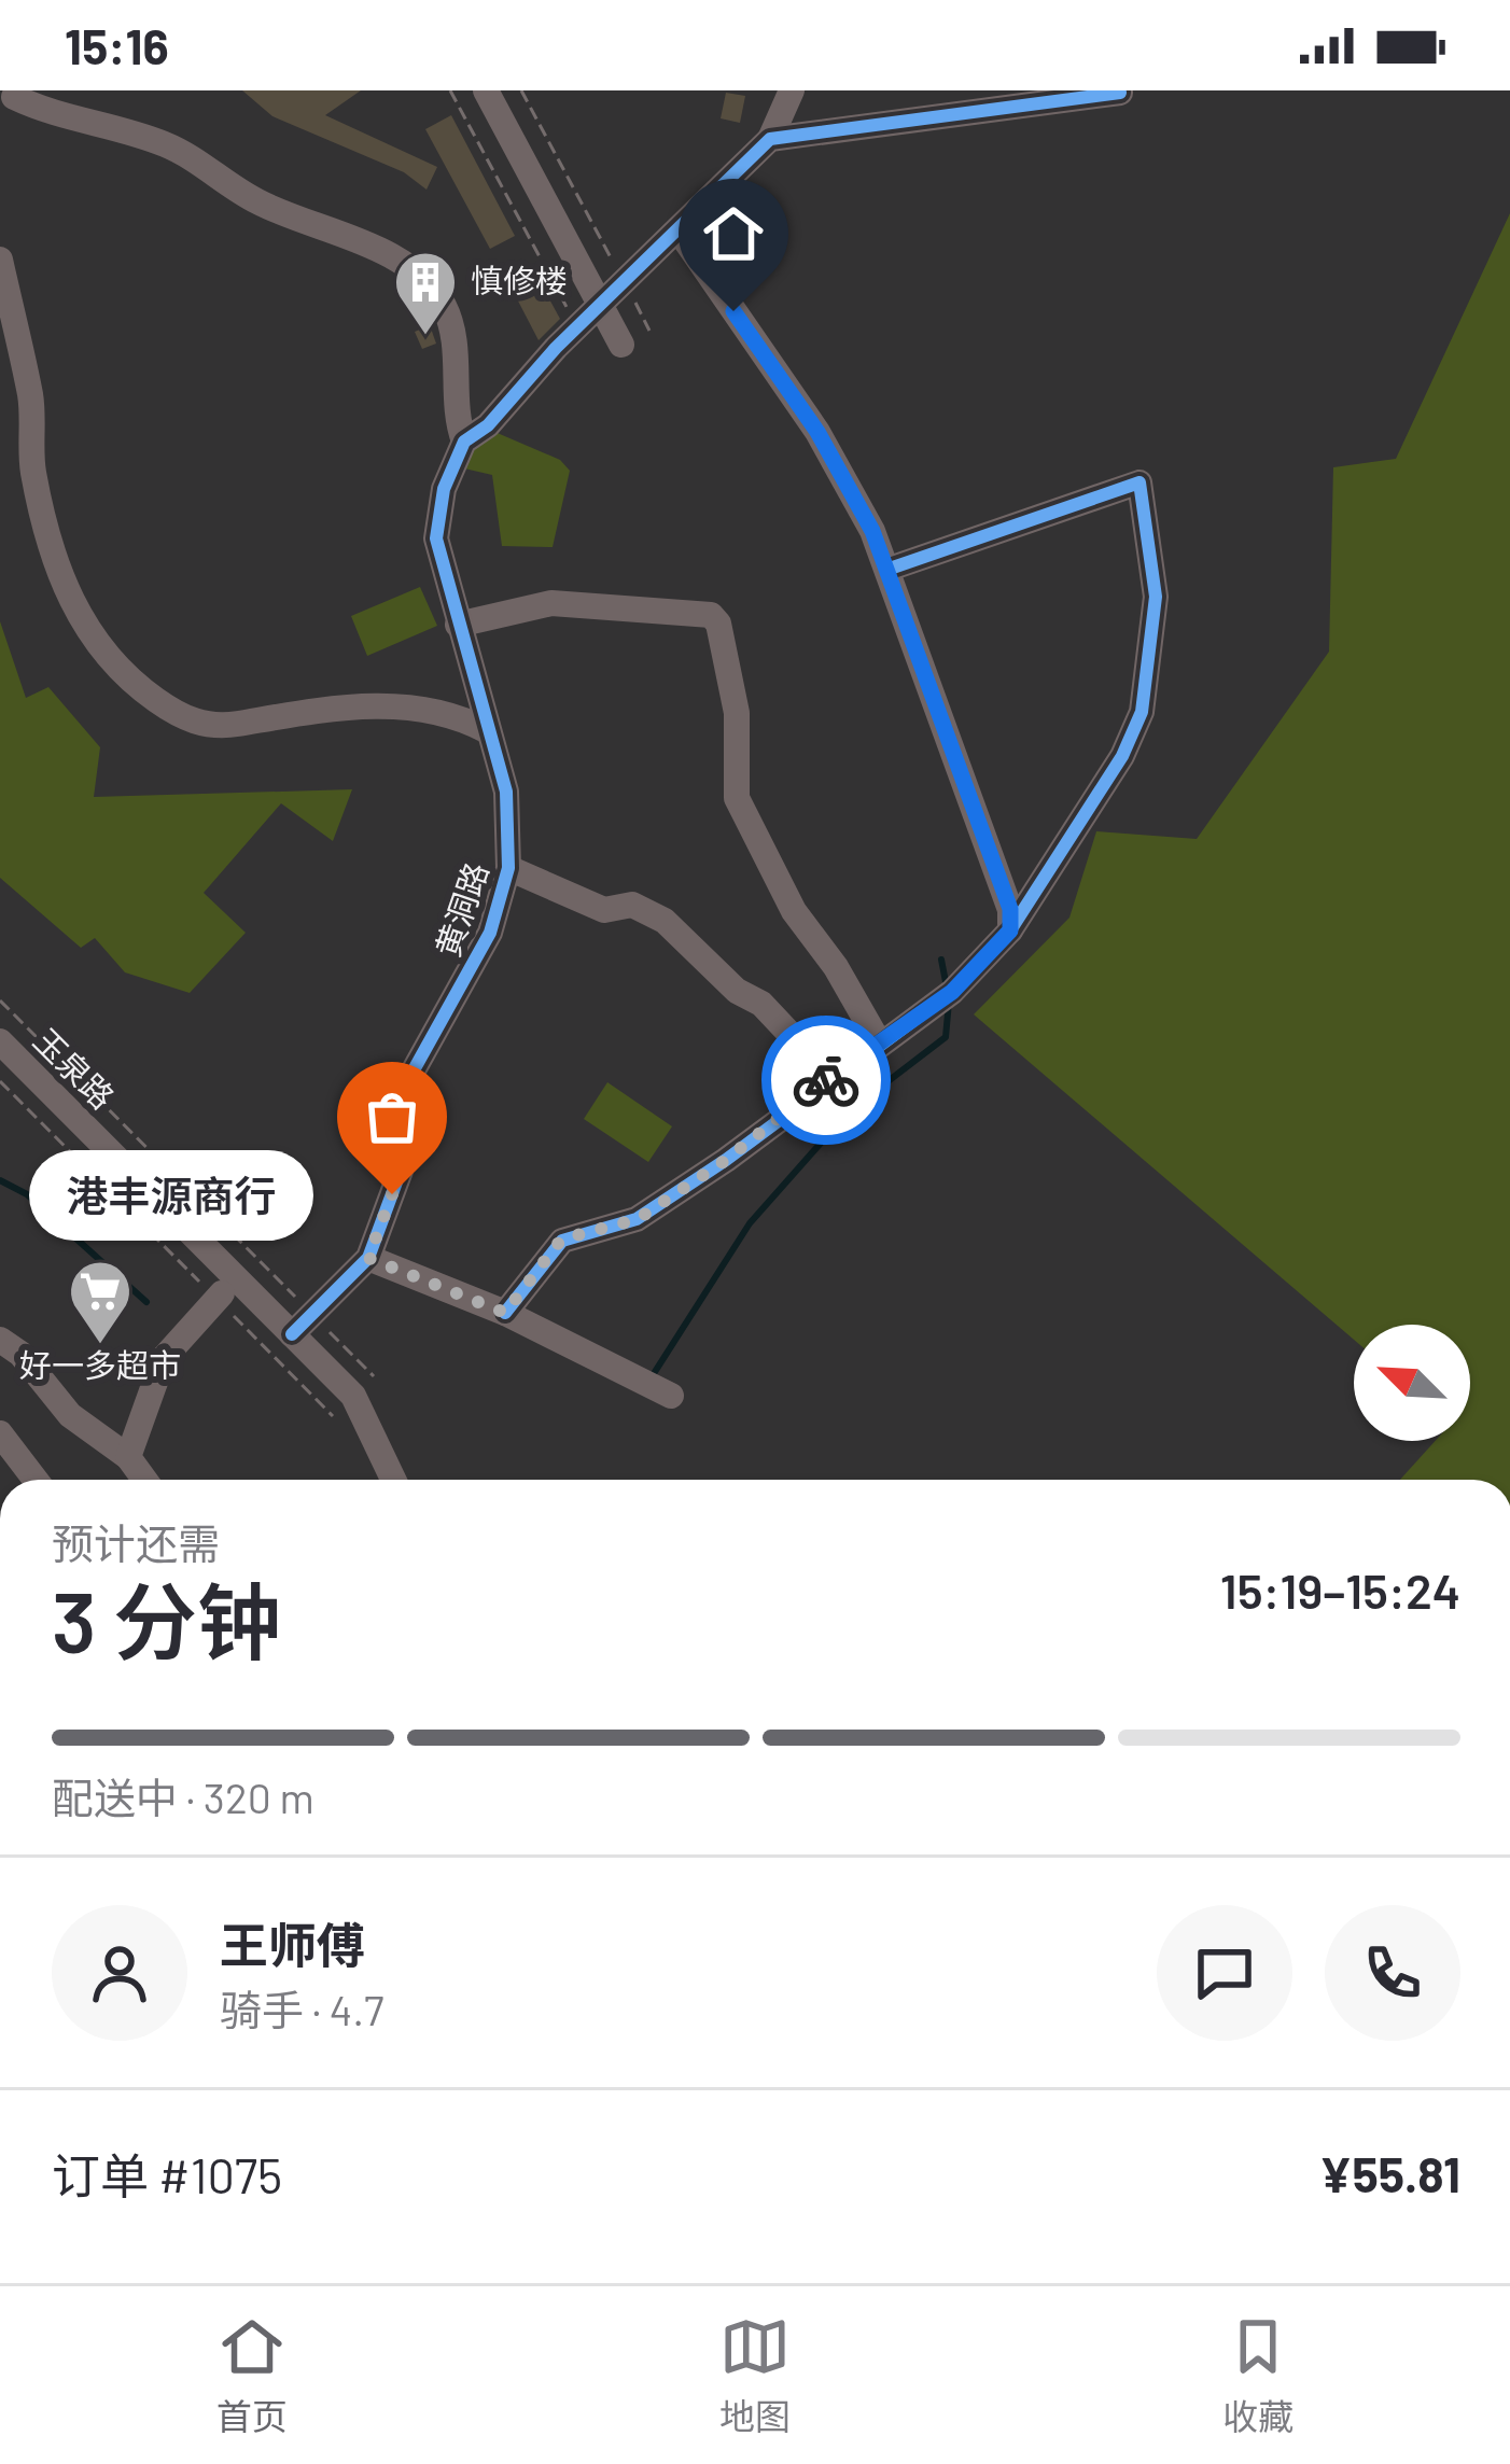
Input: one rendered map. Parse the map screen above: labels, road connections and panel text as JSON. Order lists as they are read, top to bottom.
{
  "streets": {
    "street": ["黄洞路", "玉泉路"]
  },
  "crossings": [
    ["黄洞路", "玉泉路"]
  ],
  "places": {
    "building": ["慎修楼"],
    "other": ["港丰源商行"],
    "supermarket": ["好一多超市"]
  },
  "north": "top left",
  "page": {
    "status": "15:16",
    "bubble": "港丰源商行",
    "heading": ["3 分钟", "预计还需", "15:19–15:24"],
    "panel": [
      "王师傅",
      "骑手 · 4.7",
      "订单 #1075",
      "¥55.81"
    ],
    "bar": "配送中 · 320 m",
    "tabs": ["首页", "地图", "收藏"]
  }
}
